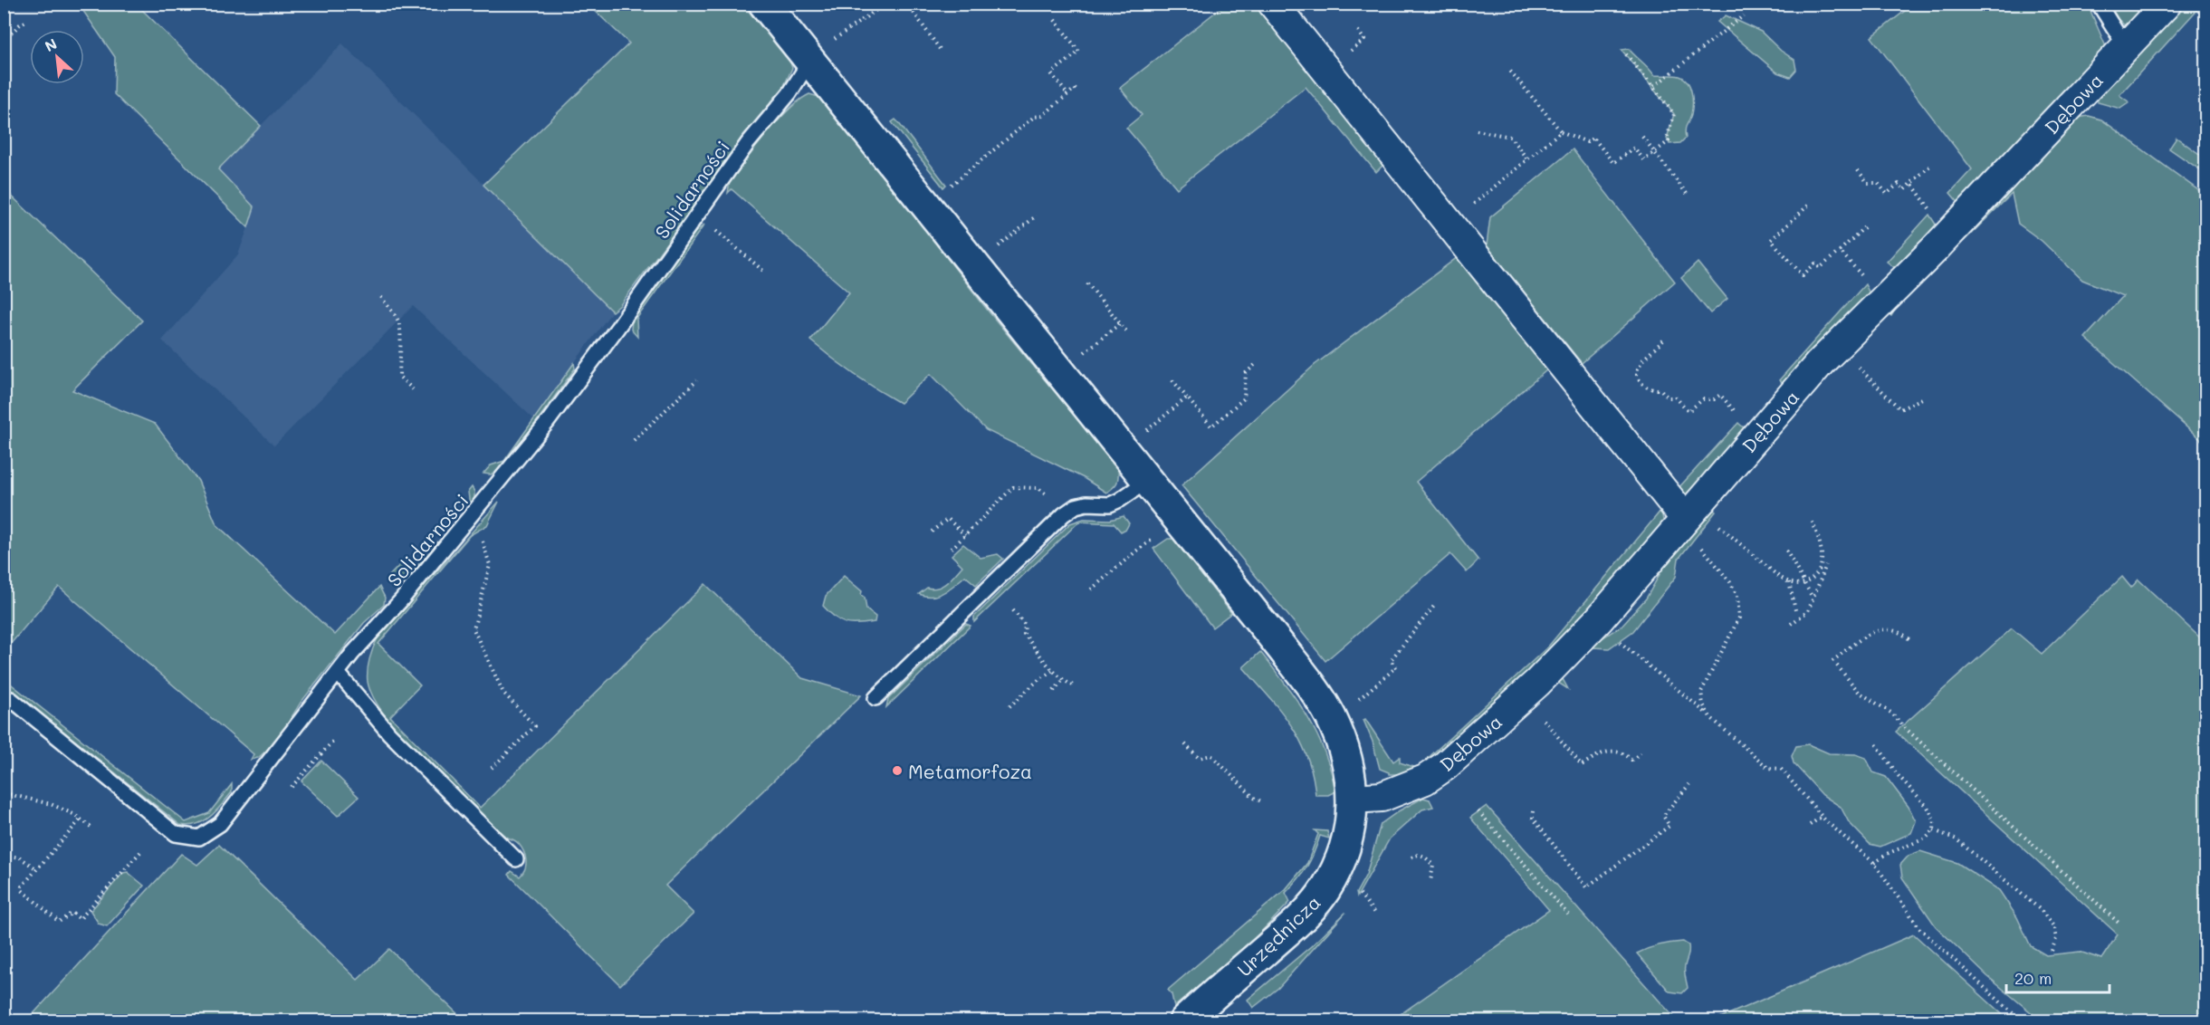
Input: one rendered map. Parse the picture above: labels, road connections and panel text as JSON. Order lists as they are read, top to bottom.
{
  "streets": {
    "street": ["Dębowa", "Urzędnicza"],
    "lane": ["Solidarności"]
  },
  "crossings": [
    ["Dębowa", "Urzędnicza"],
    ["Solidarności", "Urzędnicza"]
  ],
  "places": ["Metamorfoza"],
  "scale_bar": "20 m",
  "north": "top left"
}
